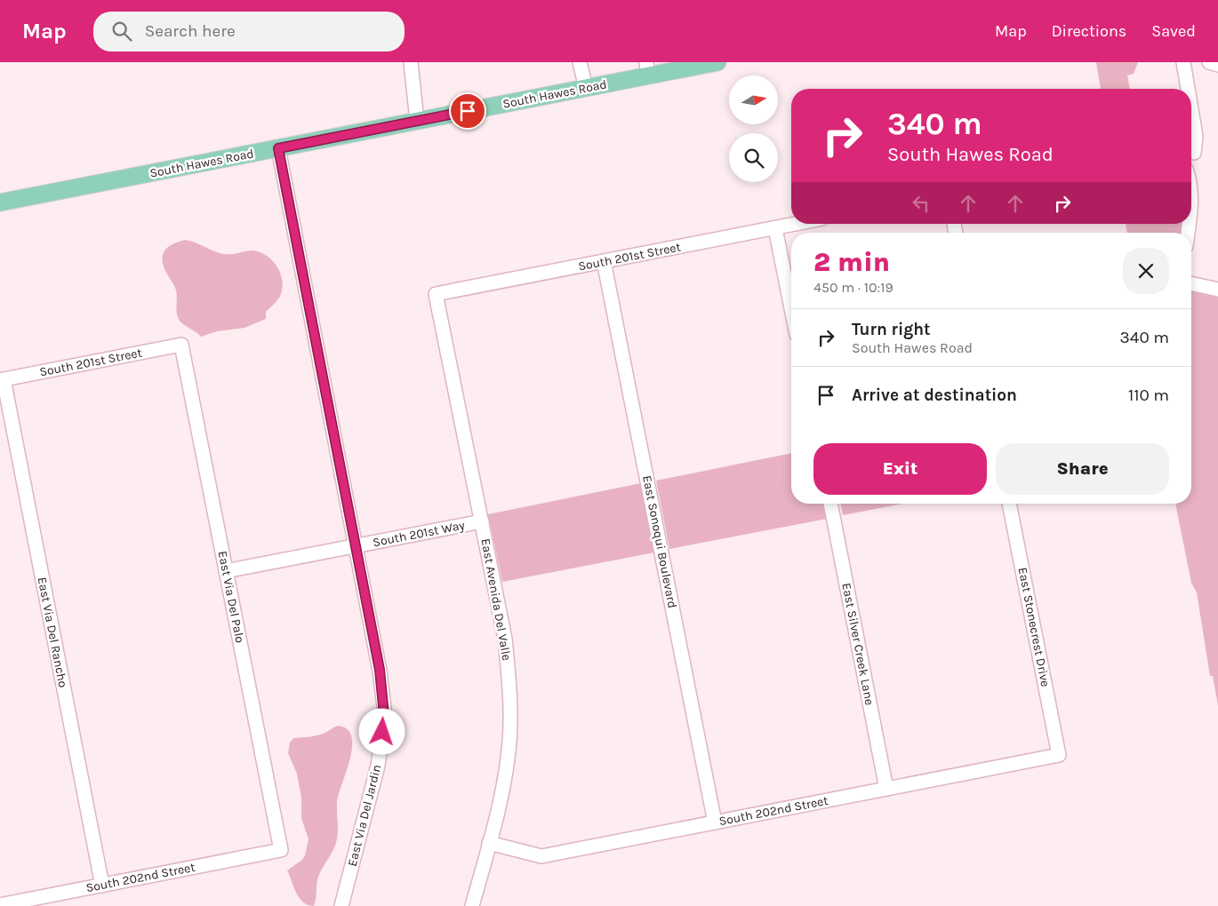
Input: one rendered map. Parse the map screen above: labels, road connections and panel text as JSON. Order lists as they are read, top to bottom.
{
  "streets": {
    "main road": ["South Hawes Road"],
    "street": [
      "South 201st Street",
      "South 201st Way",
      "East Sonoqui Boulevard",
      "East Via Del Palo",
      "East Avenida Del Valle",
      "East Stonecrest Drive",
      "East Via Del Rancho",
      "East Silver Creek Lane",
      "South 202nd Street",
      "East Via Del Jardin"
    ]
  },
  "crossings": [
    ["South Hawes Road", "East Via Del Jardin"],
    ["South 201st Street", "East Sonoqui Boulevard"],
    ["South 201st Street", "East Via Del Palo"],
    ["South 201st Street", "East Avenida Del Valle"],
    ["South 201st Street", "East Via Del Rancho"],
    ["South 201st Way", "East Via Del Palo"],
    ["South 201st Way", "East Avenida Del Valle"],
    ["South 201st Way", "East Via Del Jardin"],
    ["East Sonoqui Boulevard", "South 202nd Street"],
    ["East Via Del Palo", "South 202nd Street"],
    ["East Avenida Del Valle", "South 202nd Street"],
    ["East Stonecrest Drive", "South 202nd Street"],
    ["East Via Del Rancho", "South 202nd Street"],
    ["East Silver Creek Lane", "South 202nd Street"]
  ],
  "north": "right",
  "page": {
    "header": "Map",
    "search": "Search here",
    "nav": ["Map", "Directions", "Saved"],
    "turn": ["340 m", "South Hawes Road"],
    "heading": ["2 min", "450 m · 10:19"],
    "list": [
      {
        "name": "Turn right",
        "note": "South Hawes Road",
        "value": "340 m"
      },
      {
        "name": "Arrive at destination",
        "value": "110 m"
      }
    ],
    "buttons": ["Exit", "Share"]
  }
}
